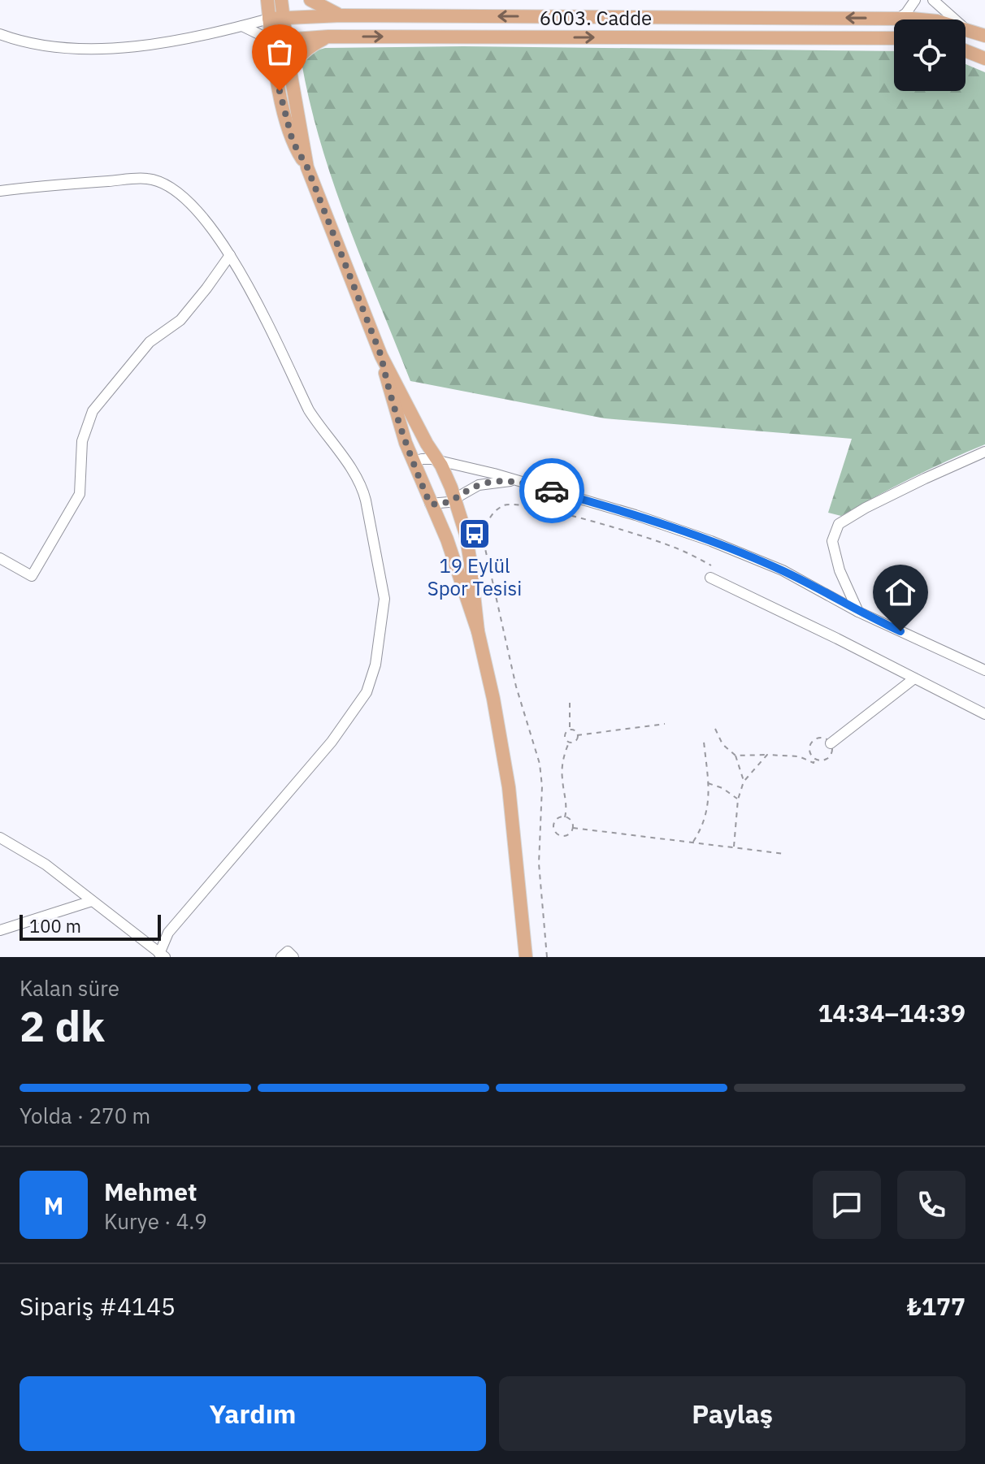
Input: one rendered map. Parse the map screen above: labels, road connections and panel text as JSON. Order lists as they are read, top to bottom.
{
  "streets": {
    "main road": ["6003. Cadde"]
  },
  "places": {
    "bus stop": ["19 Eylül Spor Tesisi"]
  },
  "scale_bar": "100 m",
  "page": {
    "scale": "100 m",
    "heading": ["2 dk", "Kalan süre", "14:34–14:39"],
    "panel": [
      "Mehmet",
      "Kurye · 4.9",
      "Sipariş #4145",
      "₺177"
    ],
    "bar": "Yolda · 270 m",
    "round": "M",
    "buttons": ["Yardım", "Paylaş"]
  }
}
